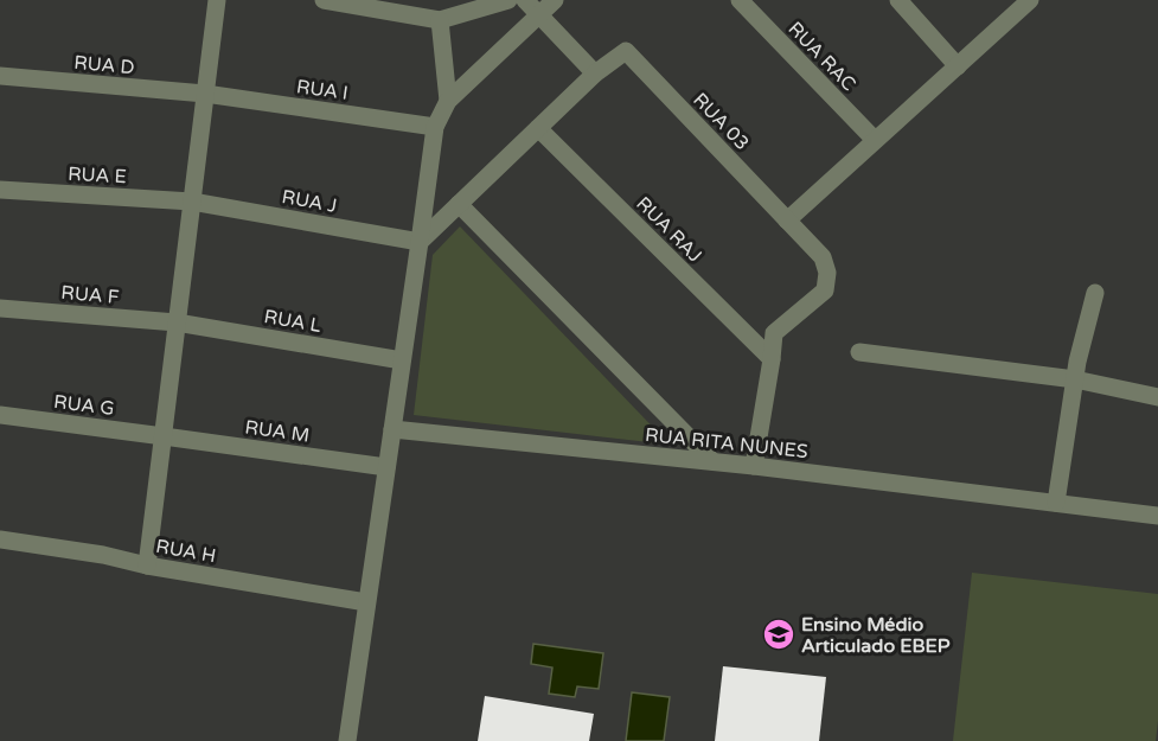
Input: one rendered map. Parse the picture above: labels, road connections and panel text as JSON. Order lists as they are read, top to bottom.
{
  "streets": {
    "street": [
      "RUA RAC",
      "RUA D",
      "RUA I",
      "RUA 03",
      "RUA E",
      "RUA J",
      "RUA RAJ",
      "RUA F",
      "RUA L",
      "RUA G",
      "RUA M",
      "RUA RITA NUNES",
      "RUA H"
    ]
  },
  "crossings": [
    ["RUA D", "RUA I"],
    ["RUA 03", "RUA RAJ"],
    ["RUA 03", "RUA RITA NUNES"],
    ["RUA E", "RUA J"],
    ["RUA F", "RUA L"],
    ["RUA G", "RUA M"]
  ],
  "places": {
    "school or university": ["Ensino Médio Articulado EBEP"]
  }
}
